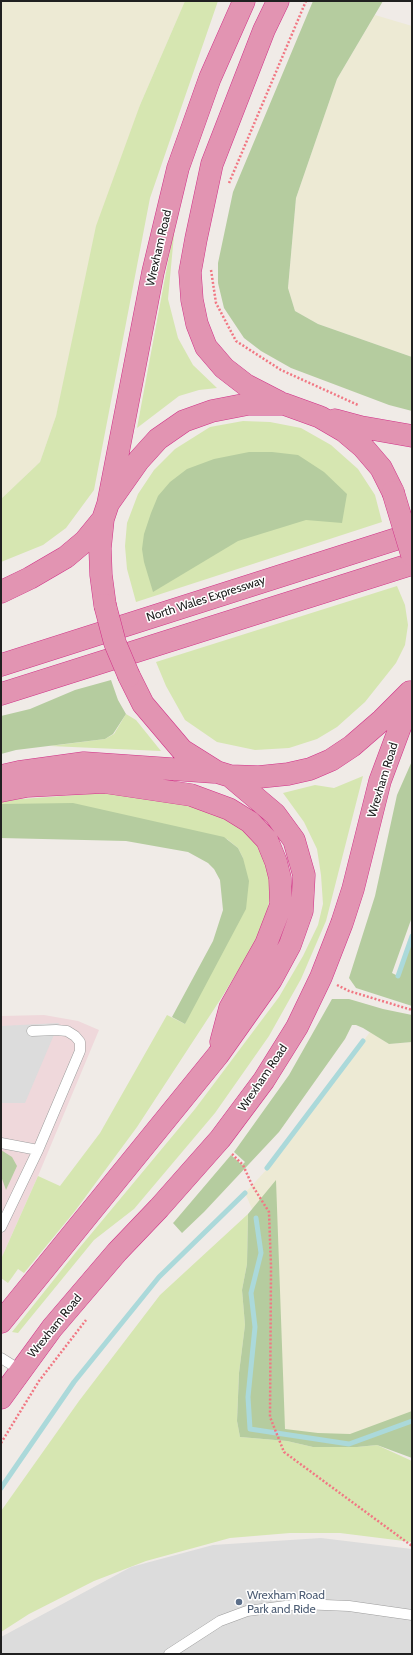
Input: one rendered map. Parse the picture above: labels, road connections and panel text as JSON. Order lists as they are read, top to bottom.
{
  "streets": {
    "highway": ["Wrexham Road", "North Wales Expressway"]
  },
  "places": ["Wrexham Road Park and Ride"]
}
